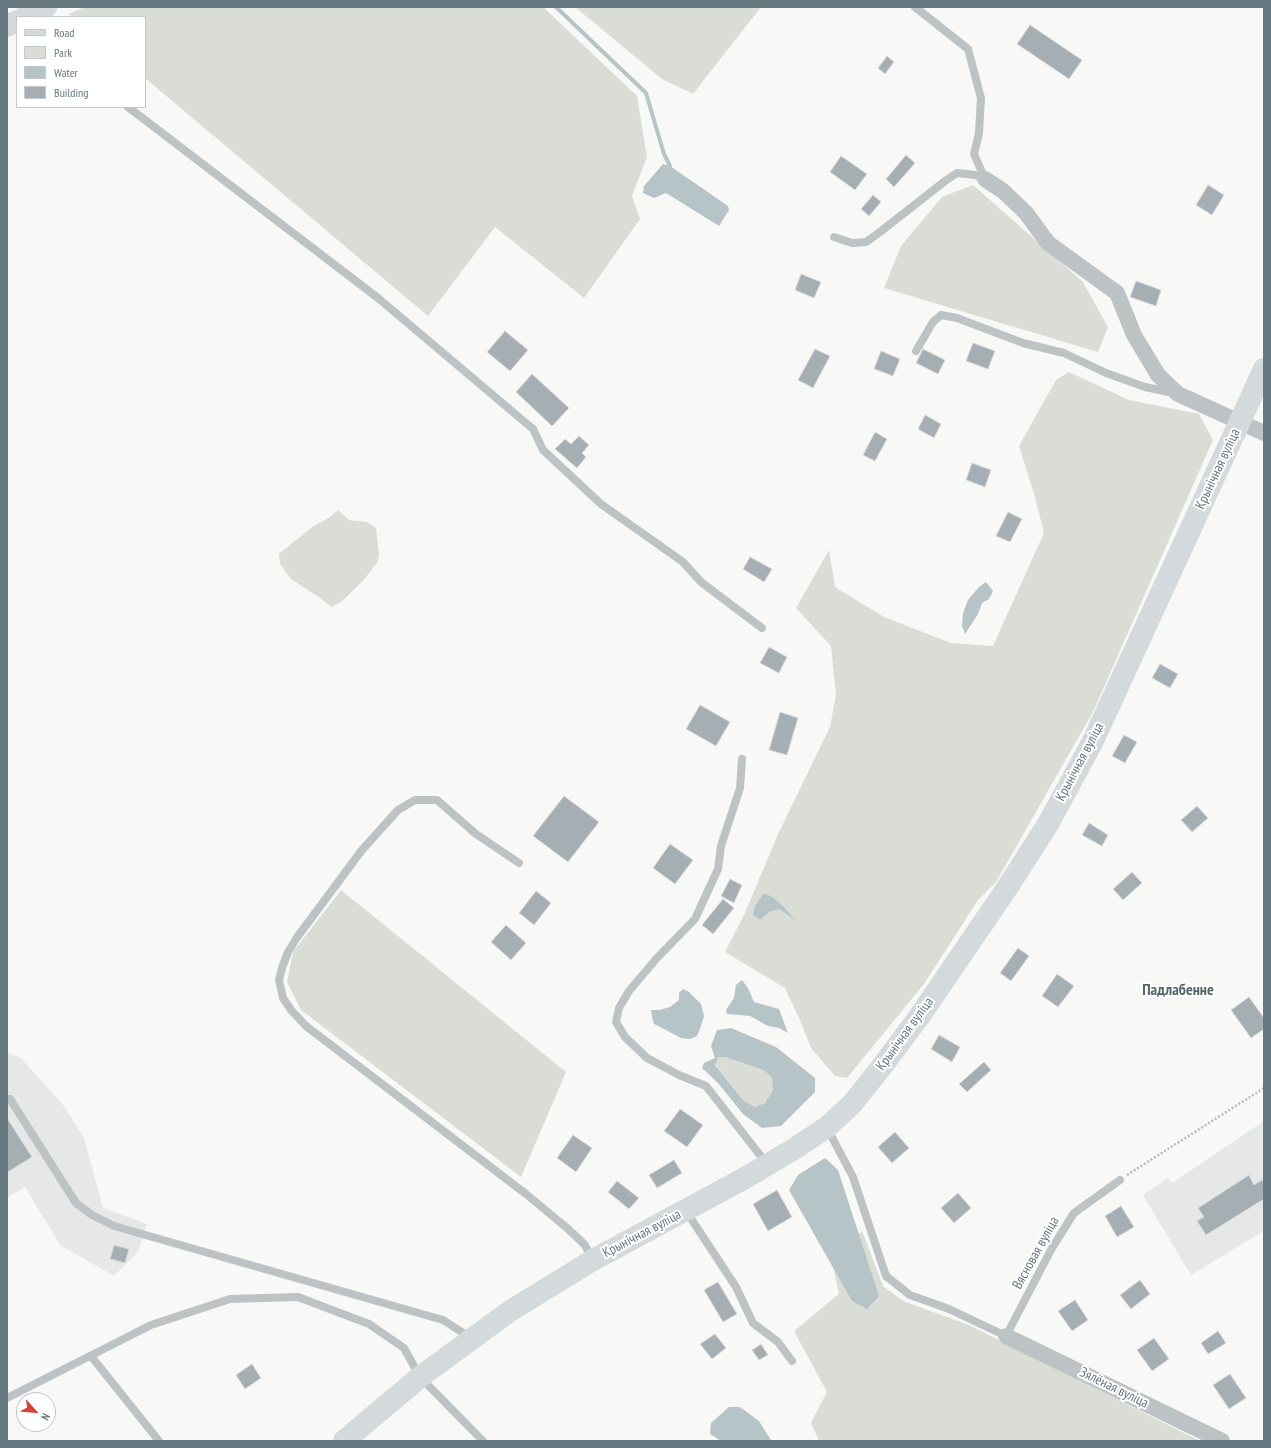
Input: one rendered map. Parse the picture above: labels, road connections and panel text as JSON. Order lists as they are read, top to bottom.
{
  "streets": {
    "street": ["Крынічная вуліца", "Зялёная вуліца"],
    "lane": ["Вясновая вуліца"]
  },
  "crossings": [
    ["Вясновая вуліца", "Зялёная вуліца"]
  ],
  "districts": ["Падлабенне"],
  "legend": [
    "Road",
    "Park",
    "Water",
    "Building"
  ],
  "north": "bottom right"
}
